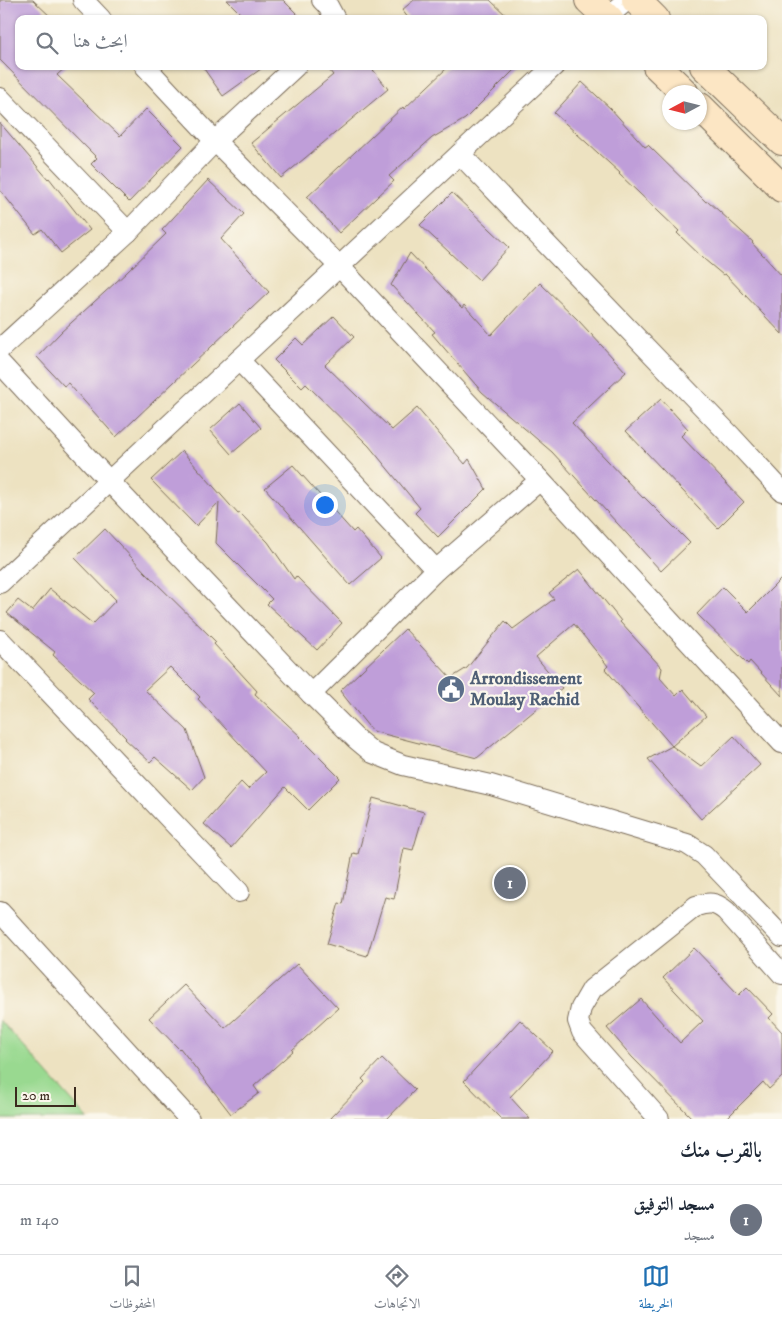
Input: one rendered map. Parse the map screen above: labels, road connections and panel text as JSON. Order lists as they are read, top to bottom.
{
  "places": {
    "public building": ["Arrondissement Moulay Rachid"]
  },
  "scale_bar": "20 m",
  "north": "left",
  "page": {
    "search": "ابحث هنا",
    "pins": "1",
    "scale": "20 m",
    "heading": "بالقرب منك",
    "list": [
      {
        "mark": "1",
        "name": "مسجد التوفيق",
        "note": "مسجد",
        "value": "140 m"
      }
    ],
    "nav": ["الخريطة", "الاتجاهات", "المحفوظات"]
  }
}
